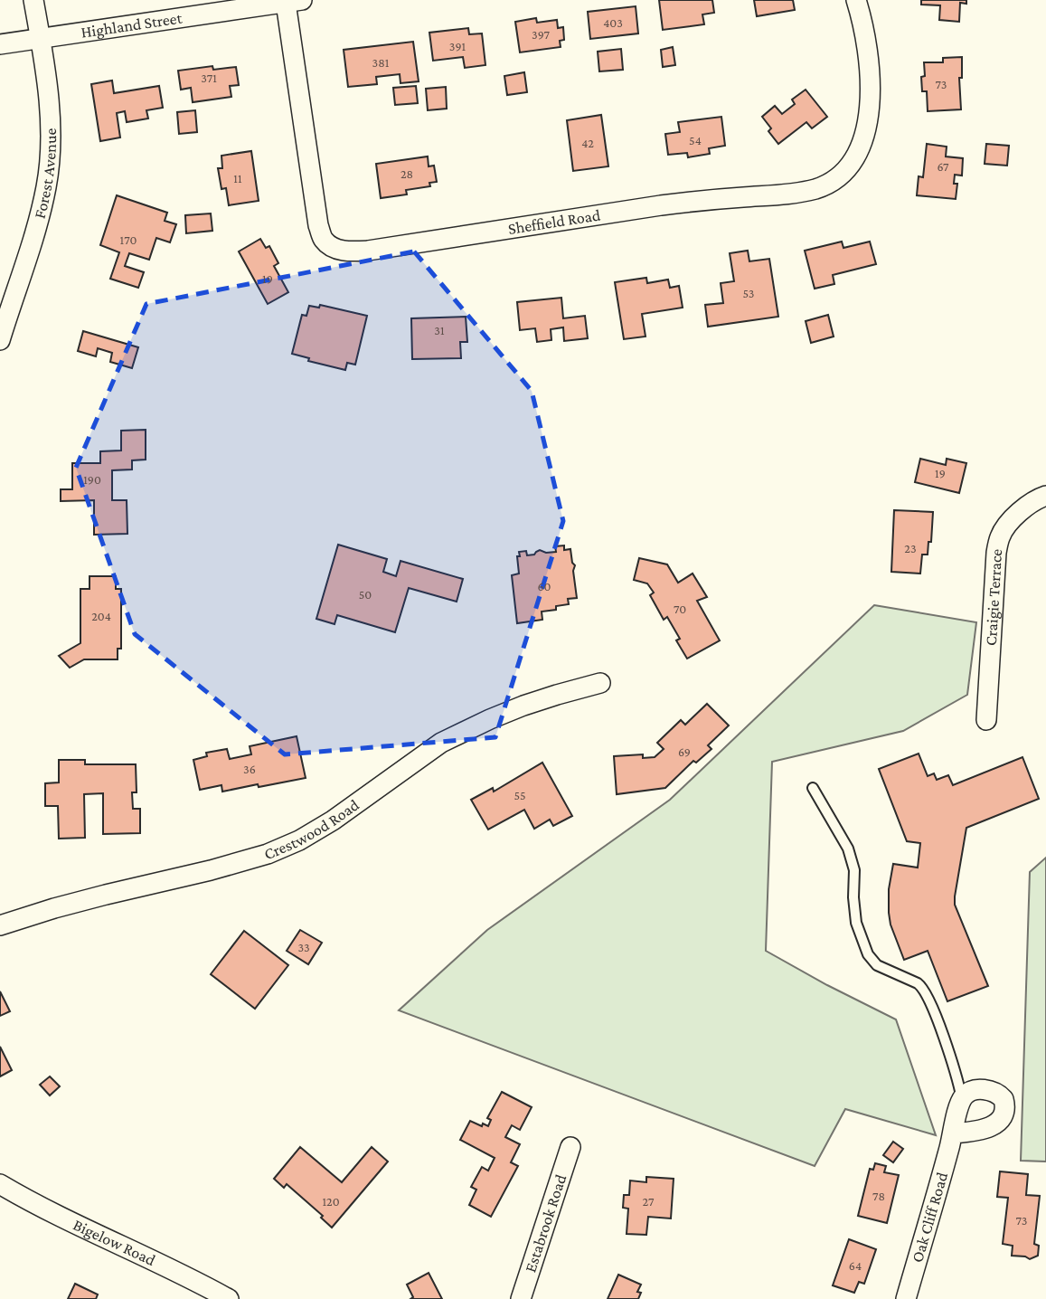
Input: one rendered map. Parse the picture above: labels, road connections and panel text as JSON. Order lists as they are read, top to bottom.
{
  "streets": {
    "street": [
      "Highland Street",
      "Forest Avenue",
      "Sheffield Road",
      "Craigie Terrace",
      "Crestwood Road",
      "Oak Cliff Road",
      "Estabrook Road",
      "Bigelow Road"
    ]
  },
  "crossings": [
    ["Highland Street", "Forest Avenue"],
    ["Highland Street", "Sheffield Road"]
  ],
  "house_numbers": [
    "403",
    "397",
    "391",
    "381",
    "371",
    "73",
    "54",
    "42",
    "67",
    "28",
    "11",
    "170",
    "19",
    "53",
    "31",
    "19",
    "190",
    "23",
    "60",
    "50",
    "70",
    "204",
    "69",
    "36",
    "55",
    "33",
    "78",
    "120",
    "27",
    "73",
    "64"
  ]
}
